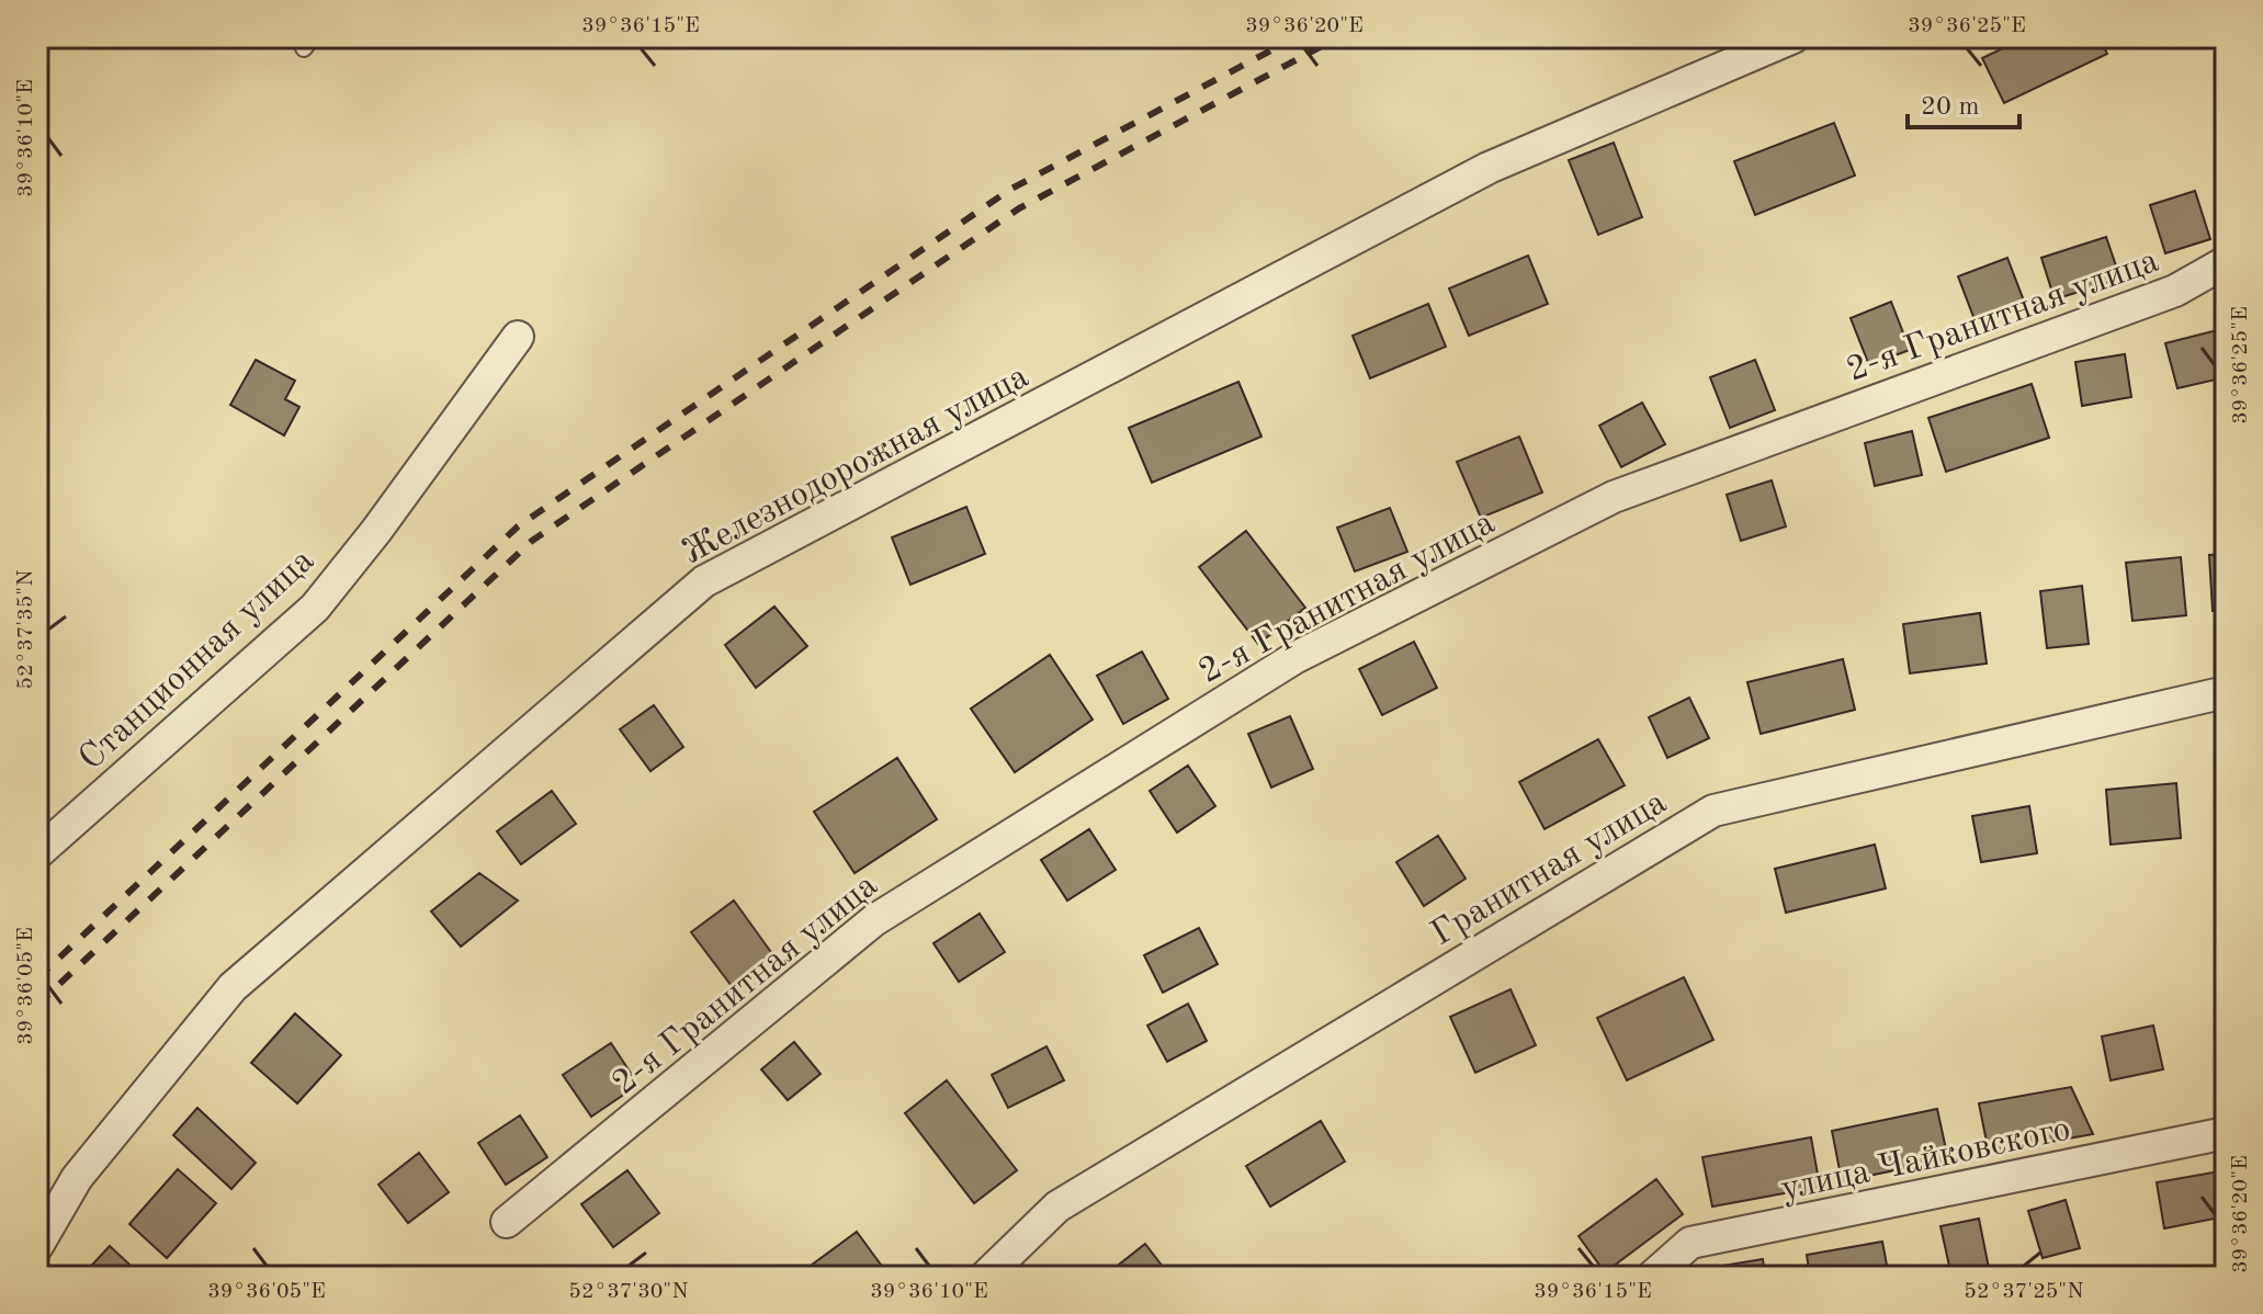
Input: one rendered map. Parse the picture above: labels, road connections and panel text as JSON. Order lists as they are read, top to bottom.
{
  "streets": {
    "street": [
      "2-я Гранитная улица",
      "Железнодорожная улица",
      "Станционная улица",
      "Гранитная улица",
      "улица Чайковского"
    ]
  },
  "scale_bar": "20 m",
  "coordinates": [
    "39°36'15\"E",
    "39°36'20\"E",
    "39°36'25\"E",
    "39°36'10\"E",
    "52°37'35\"N",
    "39°36'05\"E",
    "52°37'30\"N",
    "52°37'25\"N"
  ]
}
